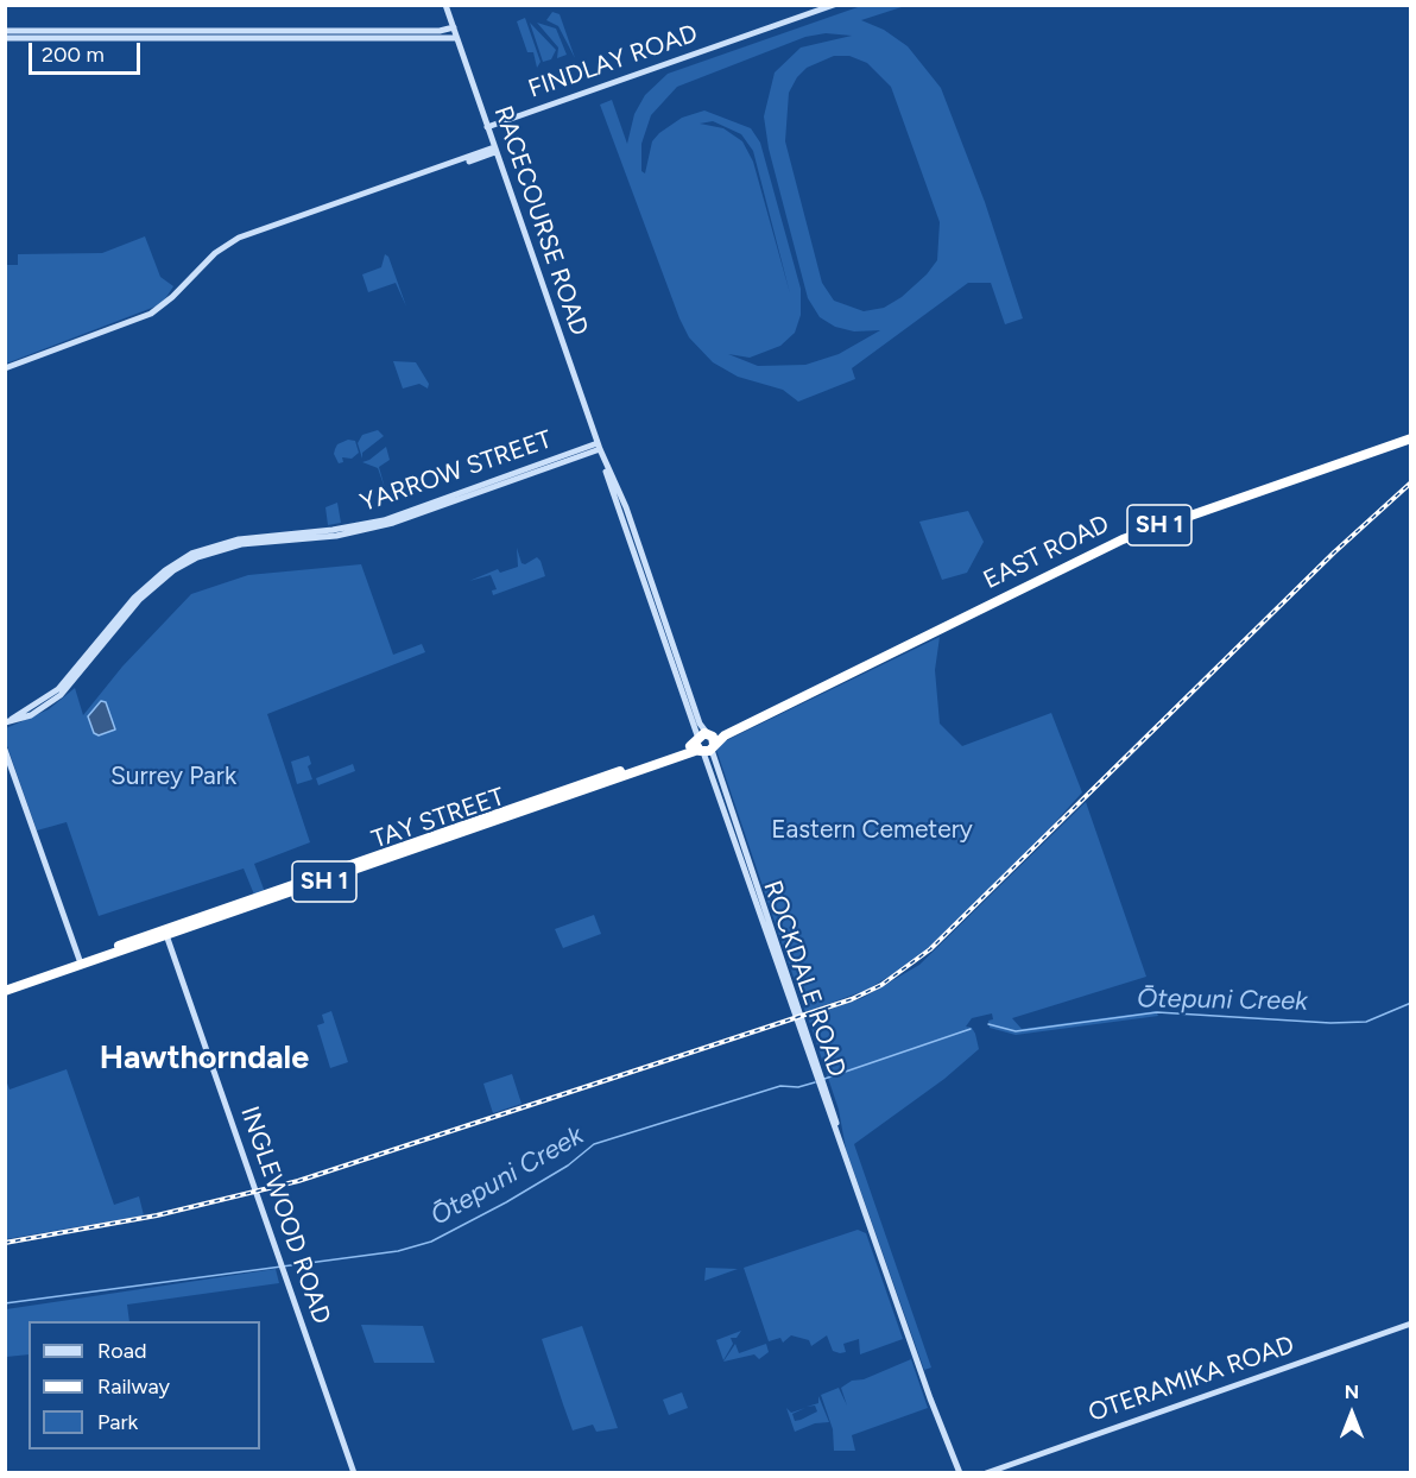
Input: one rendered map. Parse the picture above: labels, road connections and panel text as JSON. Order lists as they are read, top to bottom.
{
  "streets": {
    "highway": ["SH 1", "EAST ROAD", "TAY STREET"],
    "street": [
      "FINDLAY ROAD",
      "RACECOURSE ROAD",
      "YARROW STREET",
      "ROCKDALE ROAD",
      "INGLEWOOD ROAD",
      "OTERAMIKA ROAD"
    ]
  },
  "crossings": [
    ["FINDLAY ROAD", "RACECOURSE ROAD"],
    ["RACECOURSE ROAD", "YARROW STREET"],
    ["RACECOURSE ROAD", "EAST ROAD"],
    ["RACECOURSE ROAD", "TAY STREET"],
    ["RACECOURSE ROAD", "ROCKDALE ROAD"],
    ["EAST ROAD", "TAY STREET"],
    ["EAST ROAD", "ROCKDALE ROAD"],
    ["TAY STREET", "ROCKDALE ROAD"],
    ["TAY STREET", "INGLEWOOD ROAD"]
  ],
  "districts": ["Hawthorndale"],
  "water": ["Ōtepuni Creek"],
  "parks": ["Surrey Park", "Eastern Cemetery"],
  "legend": ["Road", "Railway", "Park"],
  "scale_bar": "200 m",
  "north": "top"
}
